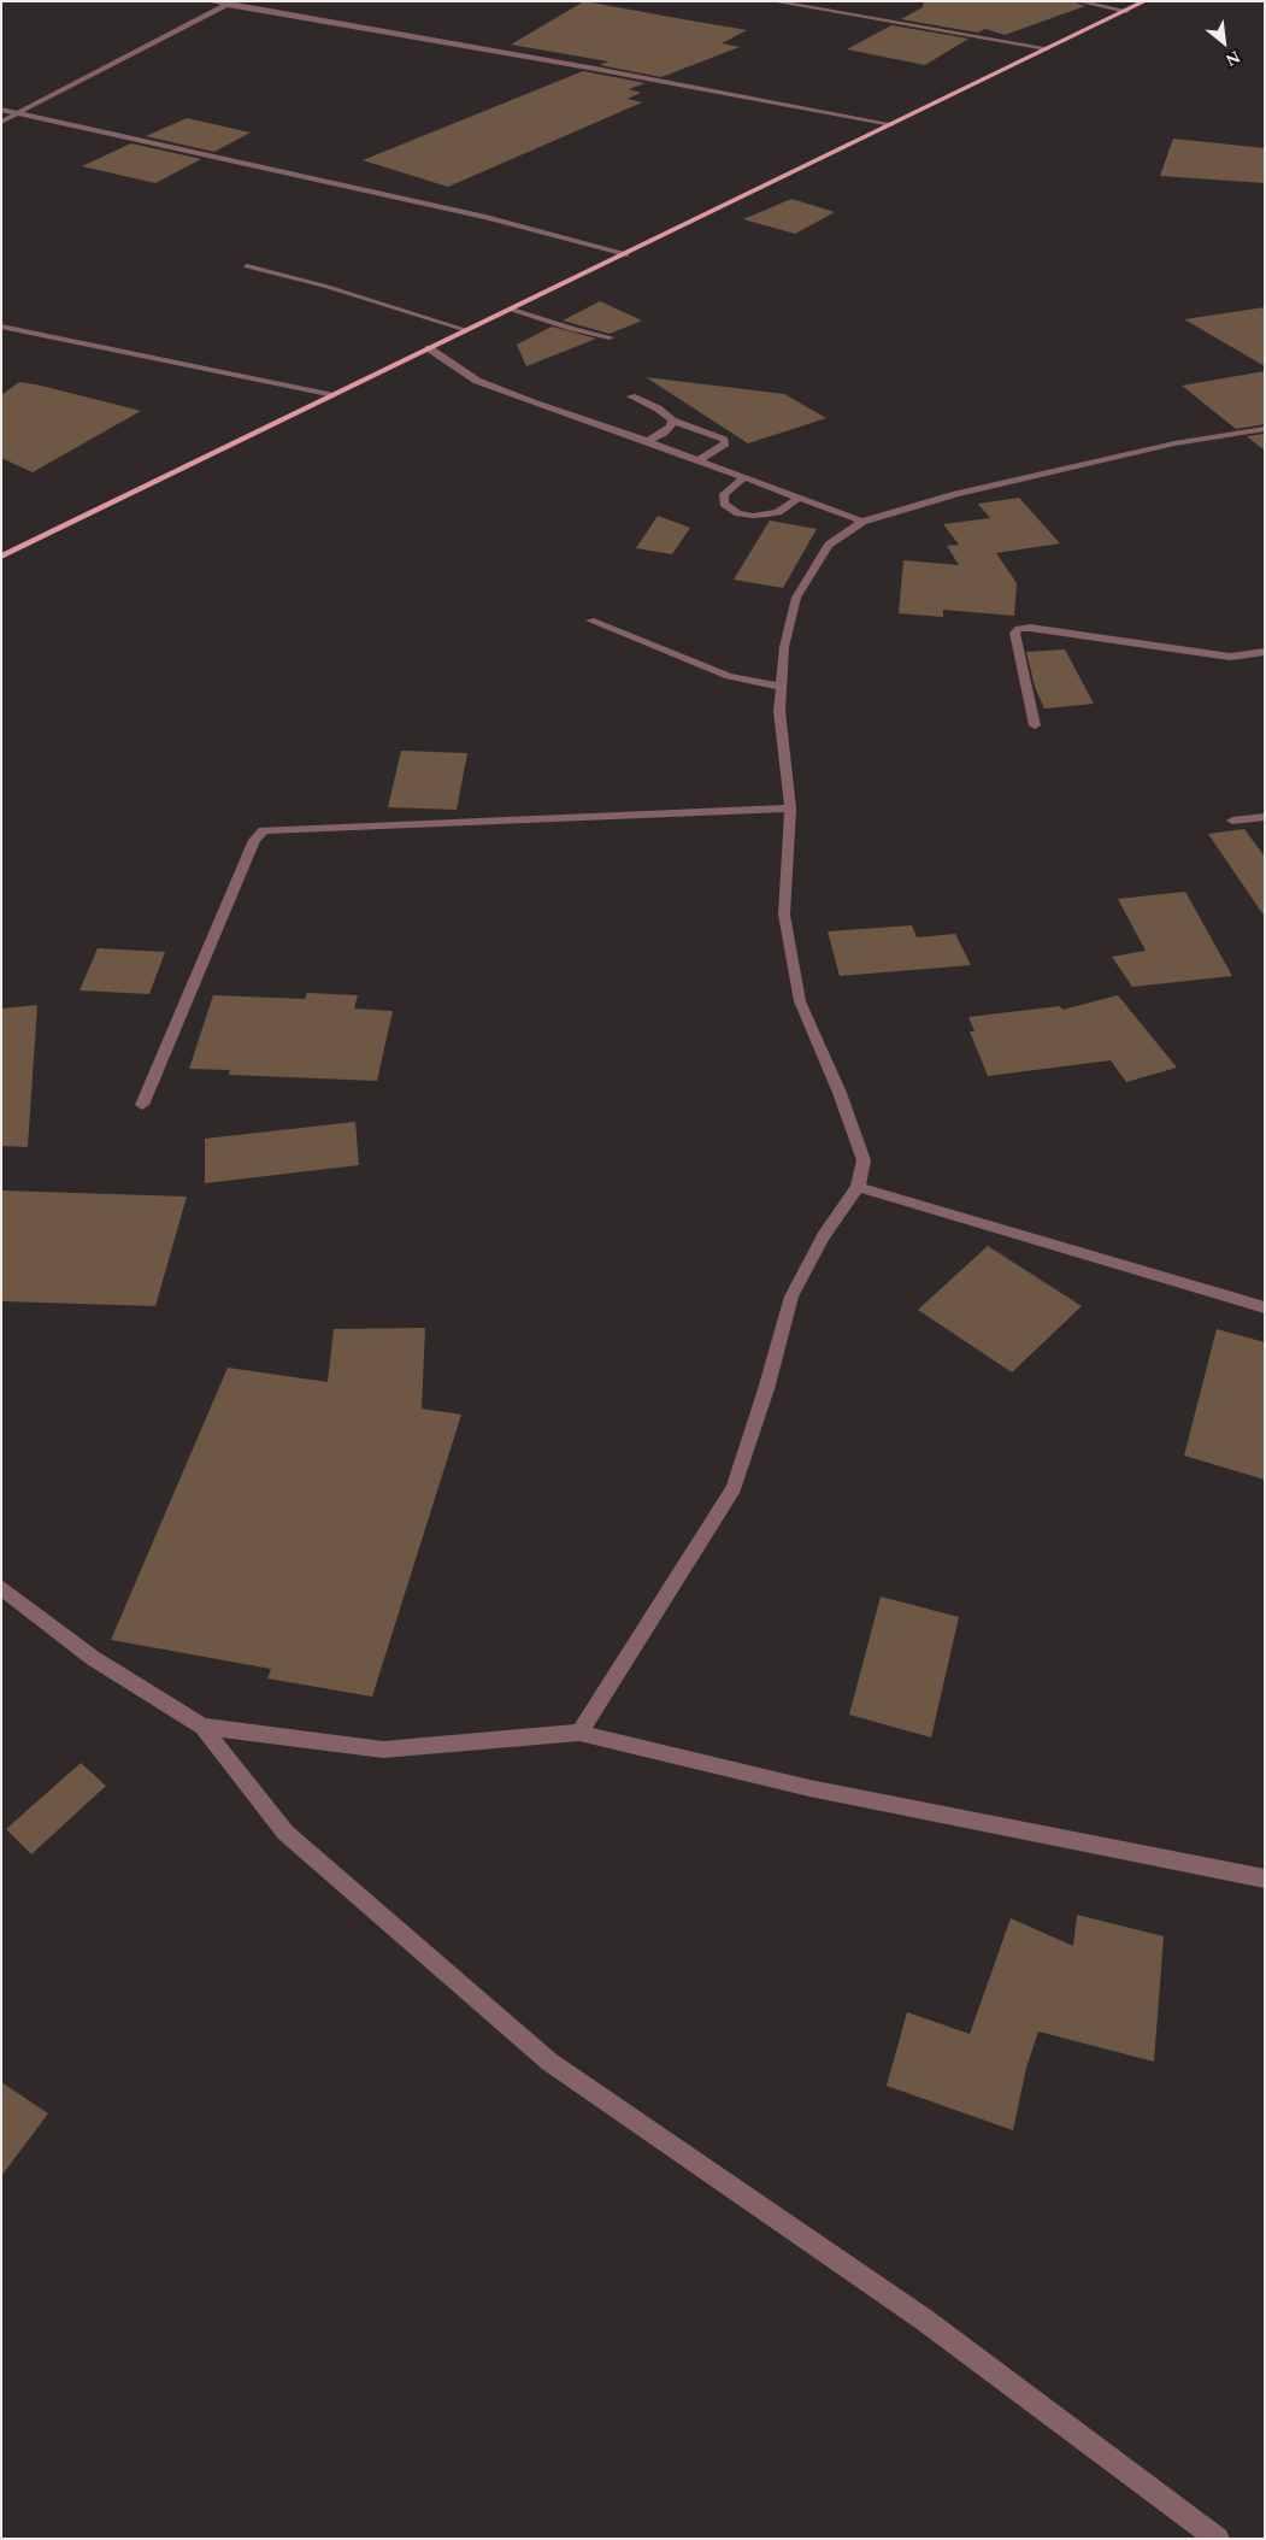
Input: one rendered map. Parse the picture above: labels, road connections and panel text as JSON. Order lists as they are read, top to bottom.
{
  "north": "bottom right"
}
